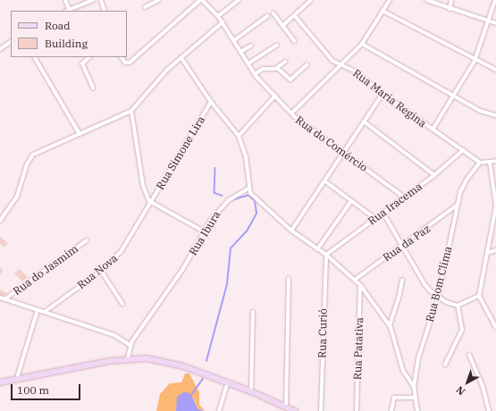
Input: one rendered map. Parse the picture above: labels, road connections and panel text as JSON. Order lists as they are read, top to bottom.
{
  "streets": {
    "street": [
      "Rua Maria Regina",
      "Rua do Comércio",
      "Rua Simone Lira",
      "Rua Iracema",
      "Rua Ibura",
      "Rua da Paz",
      "Rua do Jasmim",
      "Rua Nova",
      "Rua Bom Clima",
      "Rua Curió",
      "Rua Patativa"
    ]
  },
  "crossings": [
    ["Rua Maria Regina", "Rua Iracema"],
    ["Rua Maria Regina", "Rua Bom Clima"],
    ["Rua do Comércio", "Rua Iracema"],
    ["Rua Simone Lira", "Rua Nova"],
    ["Rua Iracema", "Rua Curió"],
    ["Rua da Paz", "Rua Bom Clima"]
  ],
  "legend": ["Road", "Building"],
  "scale_bar": "100 m",
  "north": "bottom left"
}
